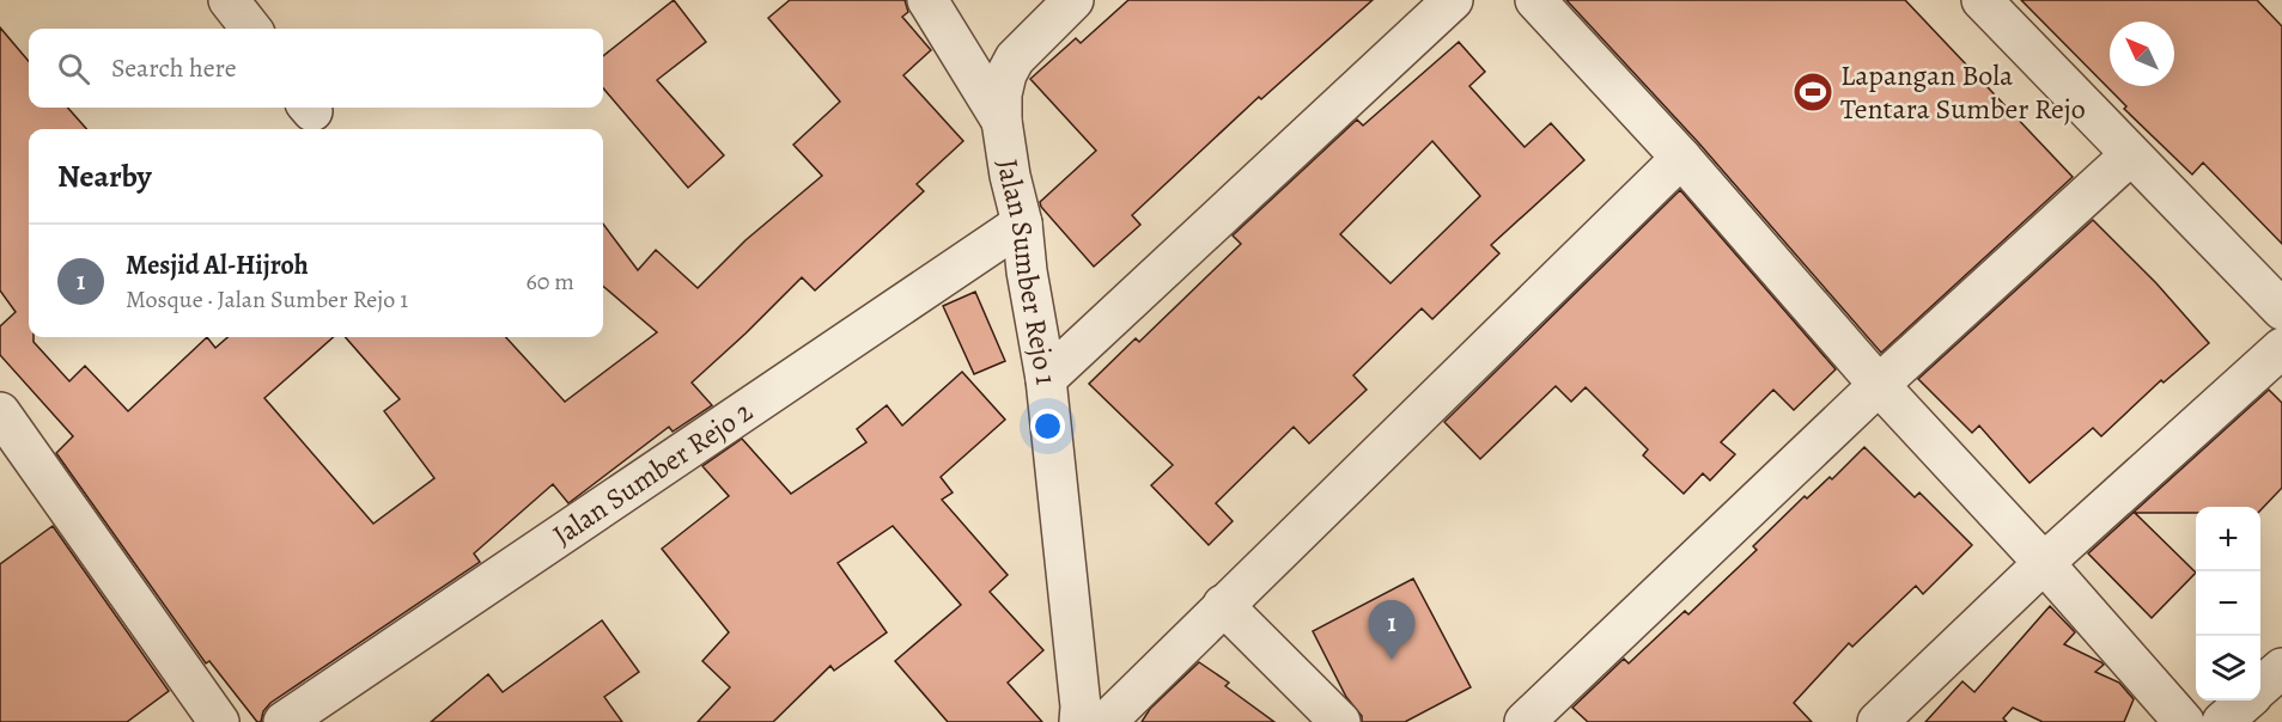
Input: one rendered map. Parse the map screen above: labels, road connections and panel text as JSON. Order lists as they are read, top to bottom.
{
  "streets": {
    "street": ["Jalan Sumber Rejo 1", "Jalan Sumber Rejo 2"]
  },
  "crossings": [
    ["Jalan Sumber Rejo 1", "Jalan Sumber Rejo 2"]
  ],
  "places": {
    "sports": ["Lapangan Bola Tentara Sumber Rejo"]
  },
  "north": "top left",
  "page": {
    "search": "Search here",
    "heading": "Nearby",
    "list": [
      {
        "mark": "1",
        "name": "Mesjid Al-Hijroh",
        "note": "Mosque · Jalan Sumber Rejo 1",
        "value": "60 m"
      }
    ],
    "map_buttons": ["+", "−"],
    "pins": "1"
  }
}
